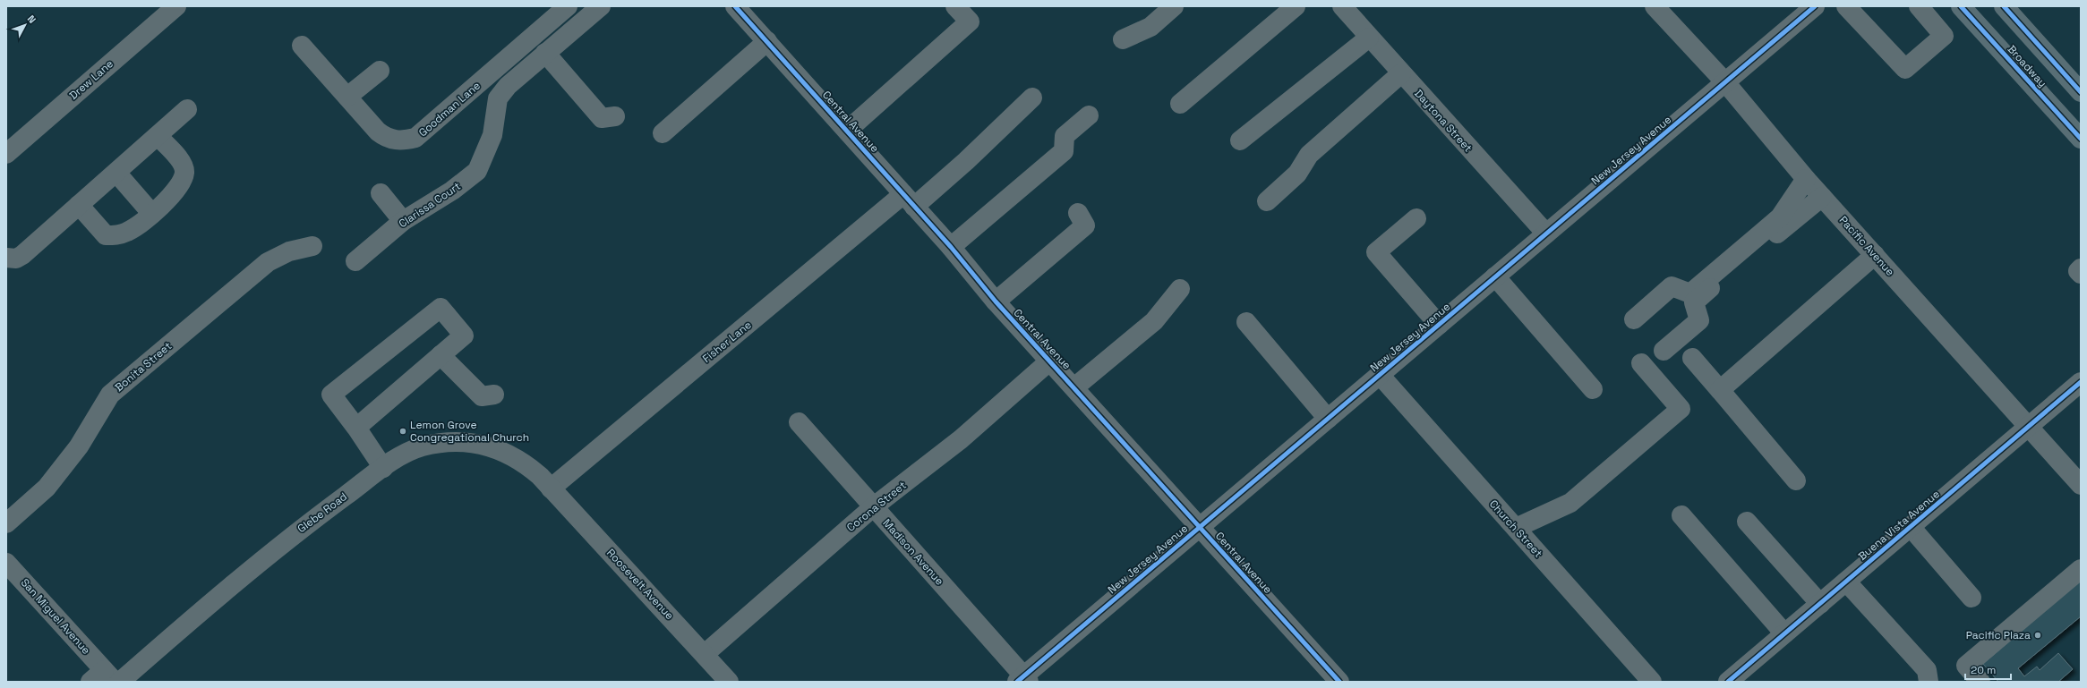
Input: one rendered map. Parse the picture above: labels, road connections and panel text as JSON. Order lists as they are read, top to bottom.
{
  "streets": {
    "main road": ["Broadway"],
    "street": [
      "Drew Lane",
      "Goodman Lane",
      "Daytona Street",
      "Central Avenue",
      "New Jersey Avenue",
      "Clarissa Court",
      "Pacific Avenue",
      "Fisher Lane",
      "Bonita Street",
      "Corona Street",
      "Glebe Road",
      "Buena Vista Avenue",
      "Church Street",
      "Madison Avenue",
      "Roosevelt Avenue",
      "San Miguel Avenue"
    ]
  },
  "crossings": [
    ["Daytona Street", "New Jersey Avenue"],
    ["Central Avenue", "New Jersey Avenue"],
    ["Central Avenue", "Fisher Lane"],
    ["Central Avenue", "Corona Street"],
    ["New Jersey Avenue", "Pacific Avenue"],
    ["New Jersey Avenue", "Church Street"],
    ["New Jersey Avenue", "Madison Avenue"],
    ["Pacific Avenue", "Buena Vista Avenue"],
    ["Fisher Lane", "Glebe Road"],
    ["Fisher Lane", "Roosevelt Avenue"],
    ["Corona Street", "Madison Avenue"],
    ["Corona Street", "Roosevelt Avenue"],
    ["Glebe Road", "Roosevelt Avenue"]
  ],
  "places": ["Lemon Grove Congregational Church", "Pacific Plaza"],
  "scale_bar": "20 m",
  "north": "top right"
}
